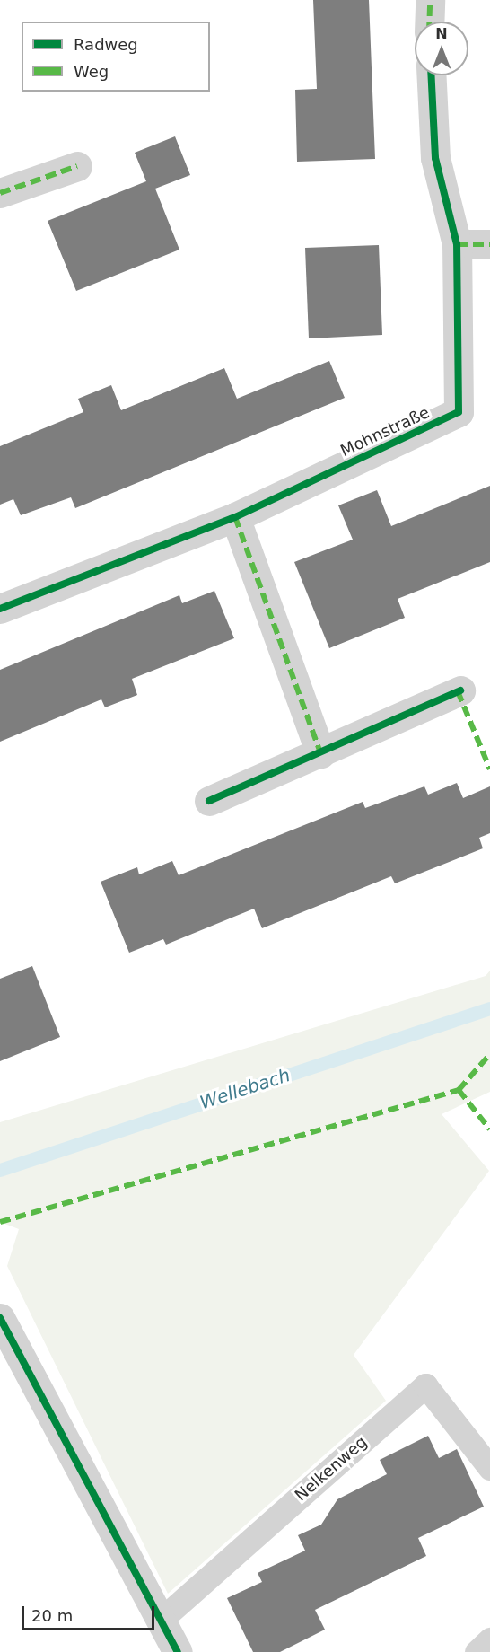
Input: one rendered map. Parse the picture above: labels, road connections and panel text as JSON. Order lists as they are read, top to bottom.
{
  "streets": {
    "street": ["Mohnstraße"],
    "lane": ["Nelkenweg"]
  },
  "water": ["Wellebach"],
  "legend": ["Radweg", "Weg"],
  "scale_bar": "20 m",
  "north": "top"
}
